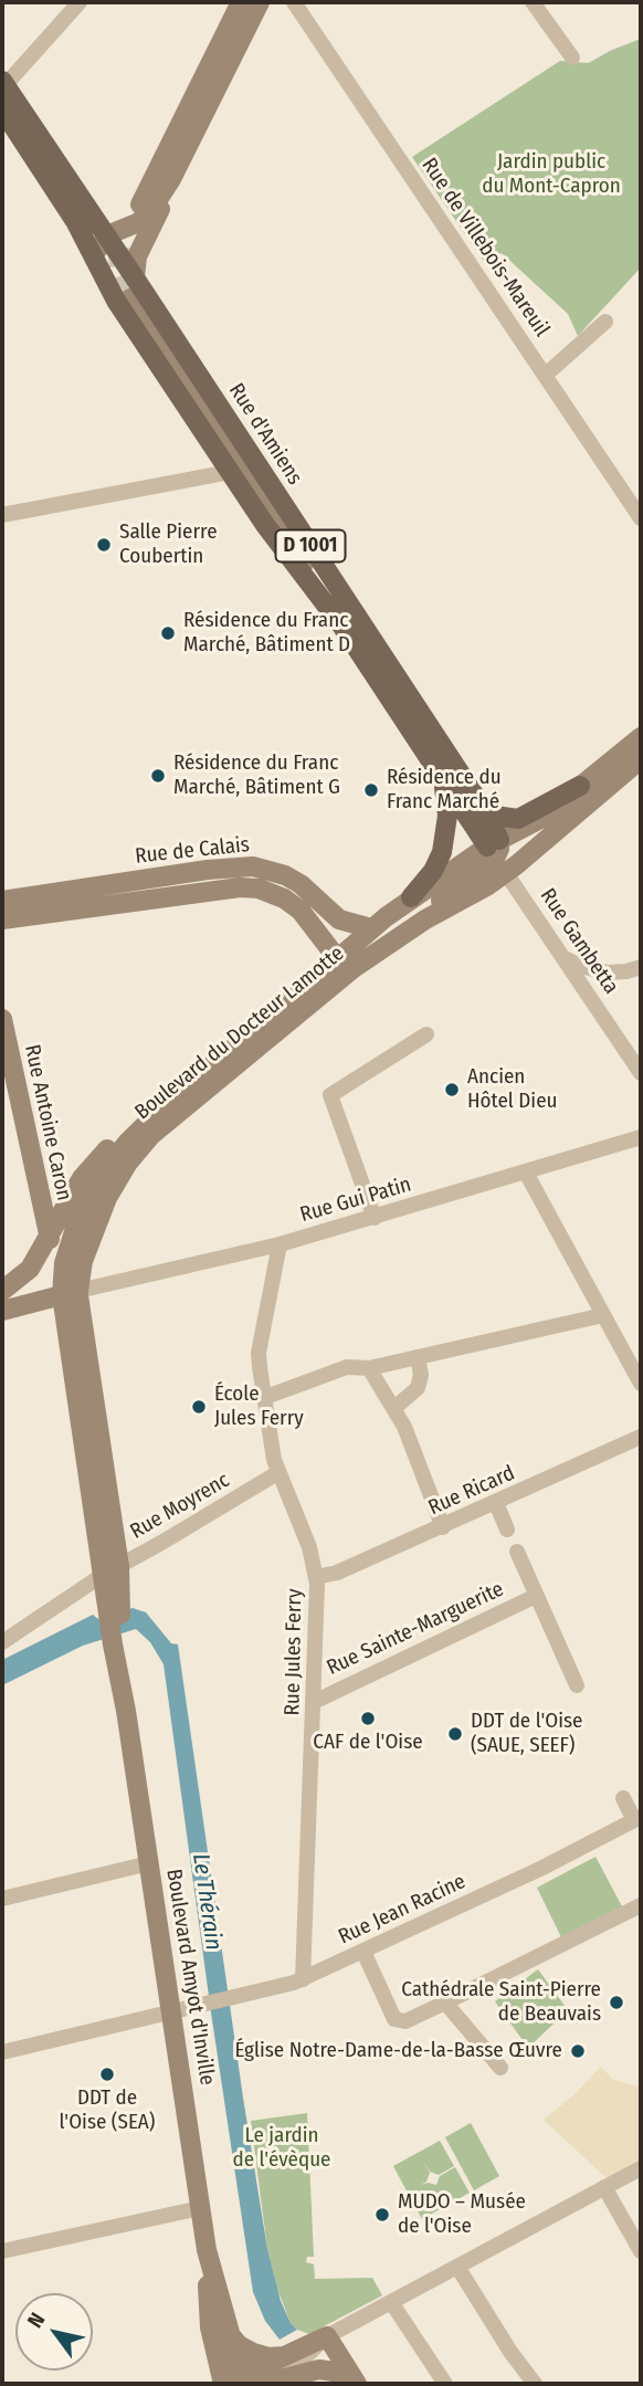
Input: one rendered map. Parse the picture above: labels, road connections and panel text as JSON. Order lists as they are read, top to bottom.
{
  "streets": {
    "main road": [
      "Rue d'Amiens",
      "D 1001",
      "Rue de Calais",
      "Boulevard du Docteur Lamotte",
      "Rue Antoine Caron",
      "Boulevard Amyot d'Inville"
    ],
    "street": [
      "Rue de Villebois-Mareuil",
      "Rue Gambetta",
      "Rue Gui Patin",
      "Rue Ricard",
      "Rue Moyrenc",
      "Rue Sainte-Marguerite",
      "Rue Jules Ferry",
      "Rue Jean Racine"
    ]
  },
  "crossings": [
    ["Rue d'Amiens", "D 1001"],
    ["Rue d'Amiens", "Rue Gambetta"],
    ["Rue d'Amiens", "Boulevard du Docteur Lamotte"],
    ["D 1001", "Rue Gambetta"],
    ["D 1001", "Boulevard du Docteur Lamotte"],
    ["Rue de Calais", "Boulevard du Docteur Lamotte"],
    ["Rue Gambetta", "Boulevard du Docteur Lamotte"],
    ["Boulevard du Docteur Lamotte", "Rue Antoine Caron"],
    ["Boulevard du Docteur Lamotte", "Rue Gui Patin"],
    ["Boulevard du Docteur Lamotte", "Boulevard Amyot d'Inville"],
    ["Rue Antoine Caron", "Rue Gui Patin"],
    ["Rue Antoine Caron", "Boulevard Amyot d'Inville"],
    ["Rue Gui Patin", "Rue Jules Ferry"],
    ["Rue Gui Patin", "Boulevard Amyot d'Inville"],
    ["Rue Ricard", "Rue Jules Ferry"],
    ["Rue Moyrenc", "Rue Jules Ferry"],
    ["Rue Moyrenc", "Boulevard Amyot d'Inville"],
    ["Rue Sainte-Marguerite", "Rue Jules Ferry"],
    ["Rue Jules Ferry", "Rue Jean Racine"],
    ["Rue Jean Racine", "Boulevard Amyot d'Inville"]
  ],
  "water": ["Le Thérain"],
  "parks": ["Jardin public du Mont-Capron", "Le jardin de l'évèque"],
  "places": [
    "Salle Pierre Coubertin",
    "Résidence du Franc Marché, Bâtiment D",
    "Résidence du Franc Marché, Bâtiment G",
    "Résidence du Franc Marché",
    "Ancien Hôtel Dieu",
    "École Jules Ferry",
    "CAF de l'Oise",
    "DDT de l'Oise (SAUE, SEEF)",
    "Cathédrale Saint-Pierre de Beauvais",
    "Église Notre-Dame-de-la-Basse Œuvre",
    "DDT de l'Oise (SEA)",
    "MUDO – Musée de l'Oise"
  ],
  "north": "top left"
}
